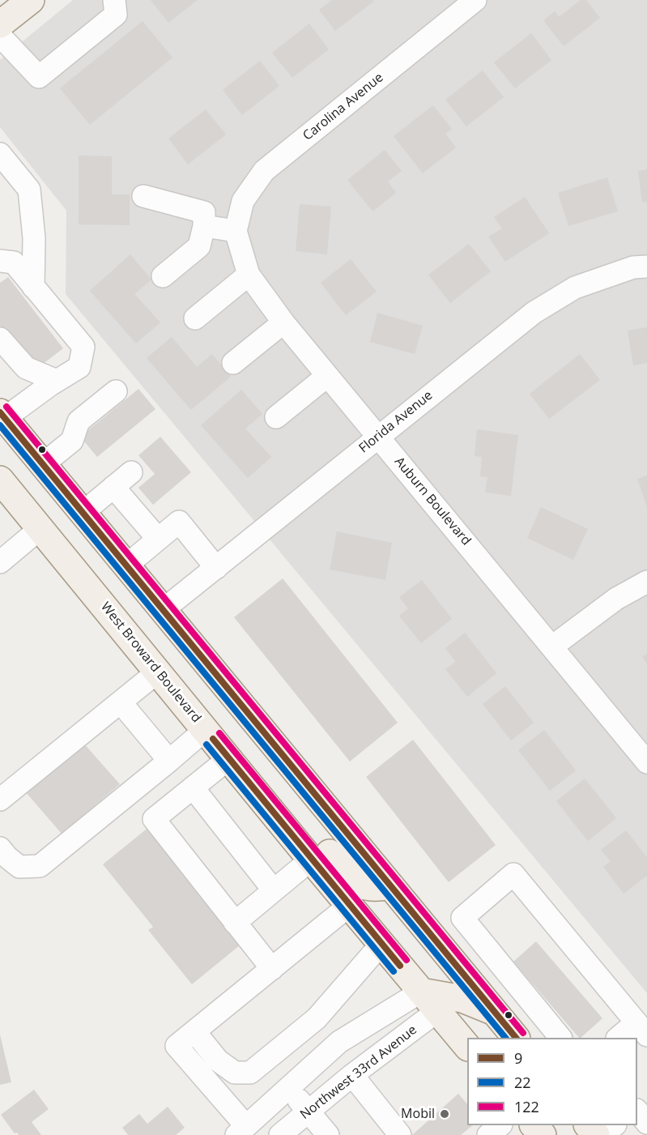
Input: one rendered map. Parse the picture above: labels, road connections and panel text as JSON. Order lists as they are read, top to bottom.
{
  "streets": {
    "main road": ["West Broward Boulevard"],
    "street": [
      "Carolina Avenue",
      "Florida Avenue",
      "Auburn Boulevard",
      "Northwest 33rd Avenue"
    ]
  },
  "crossings": [
    ["Carolina Avenue", "Auburn Boulevard"],
    ["Florida Avenue", "Auburn Boulevard"],
    ["West Broward Boulevard", "Northwest 33rd Avenue"]
  ],
  "places": ["Mobil"],
  "lines": ["transit line 122", "transit line 9", "transit line 22"],
  "legend": ["9", "22", "122"]
}
